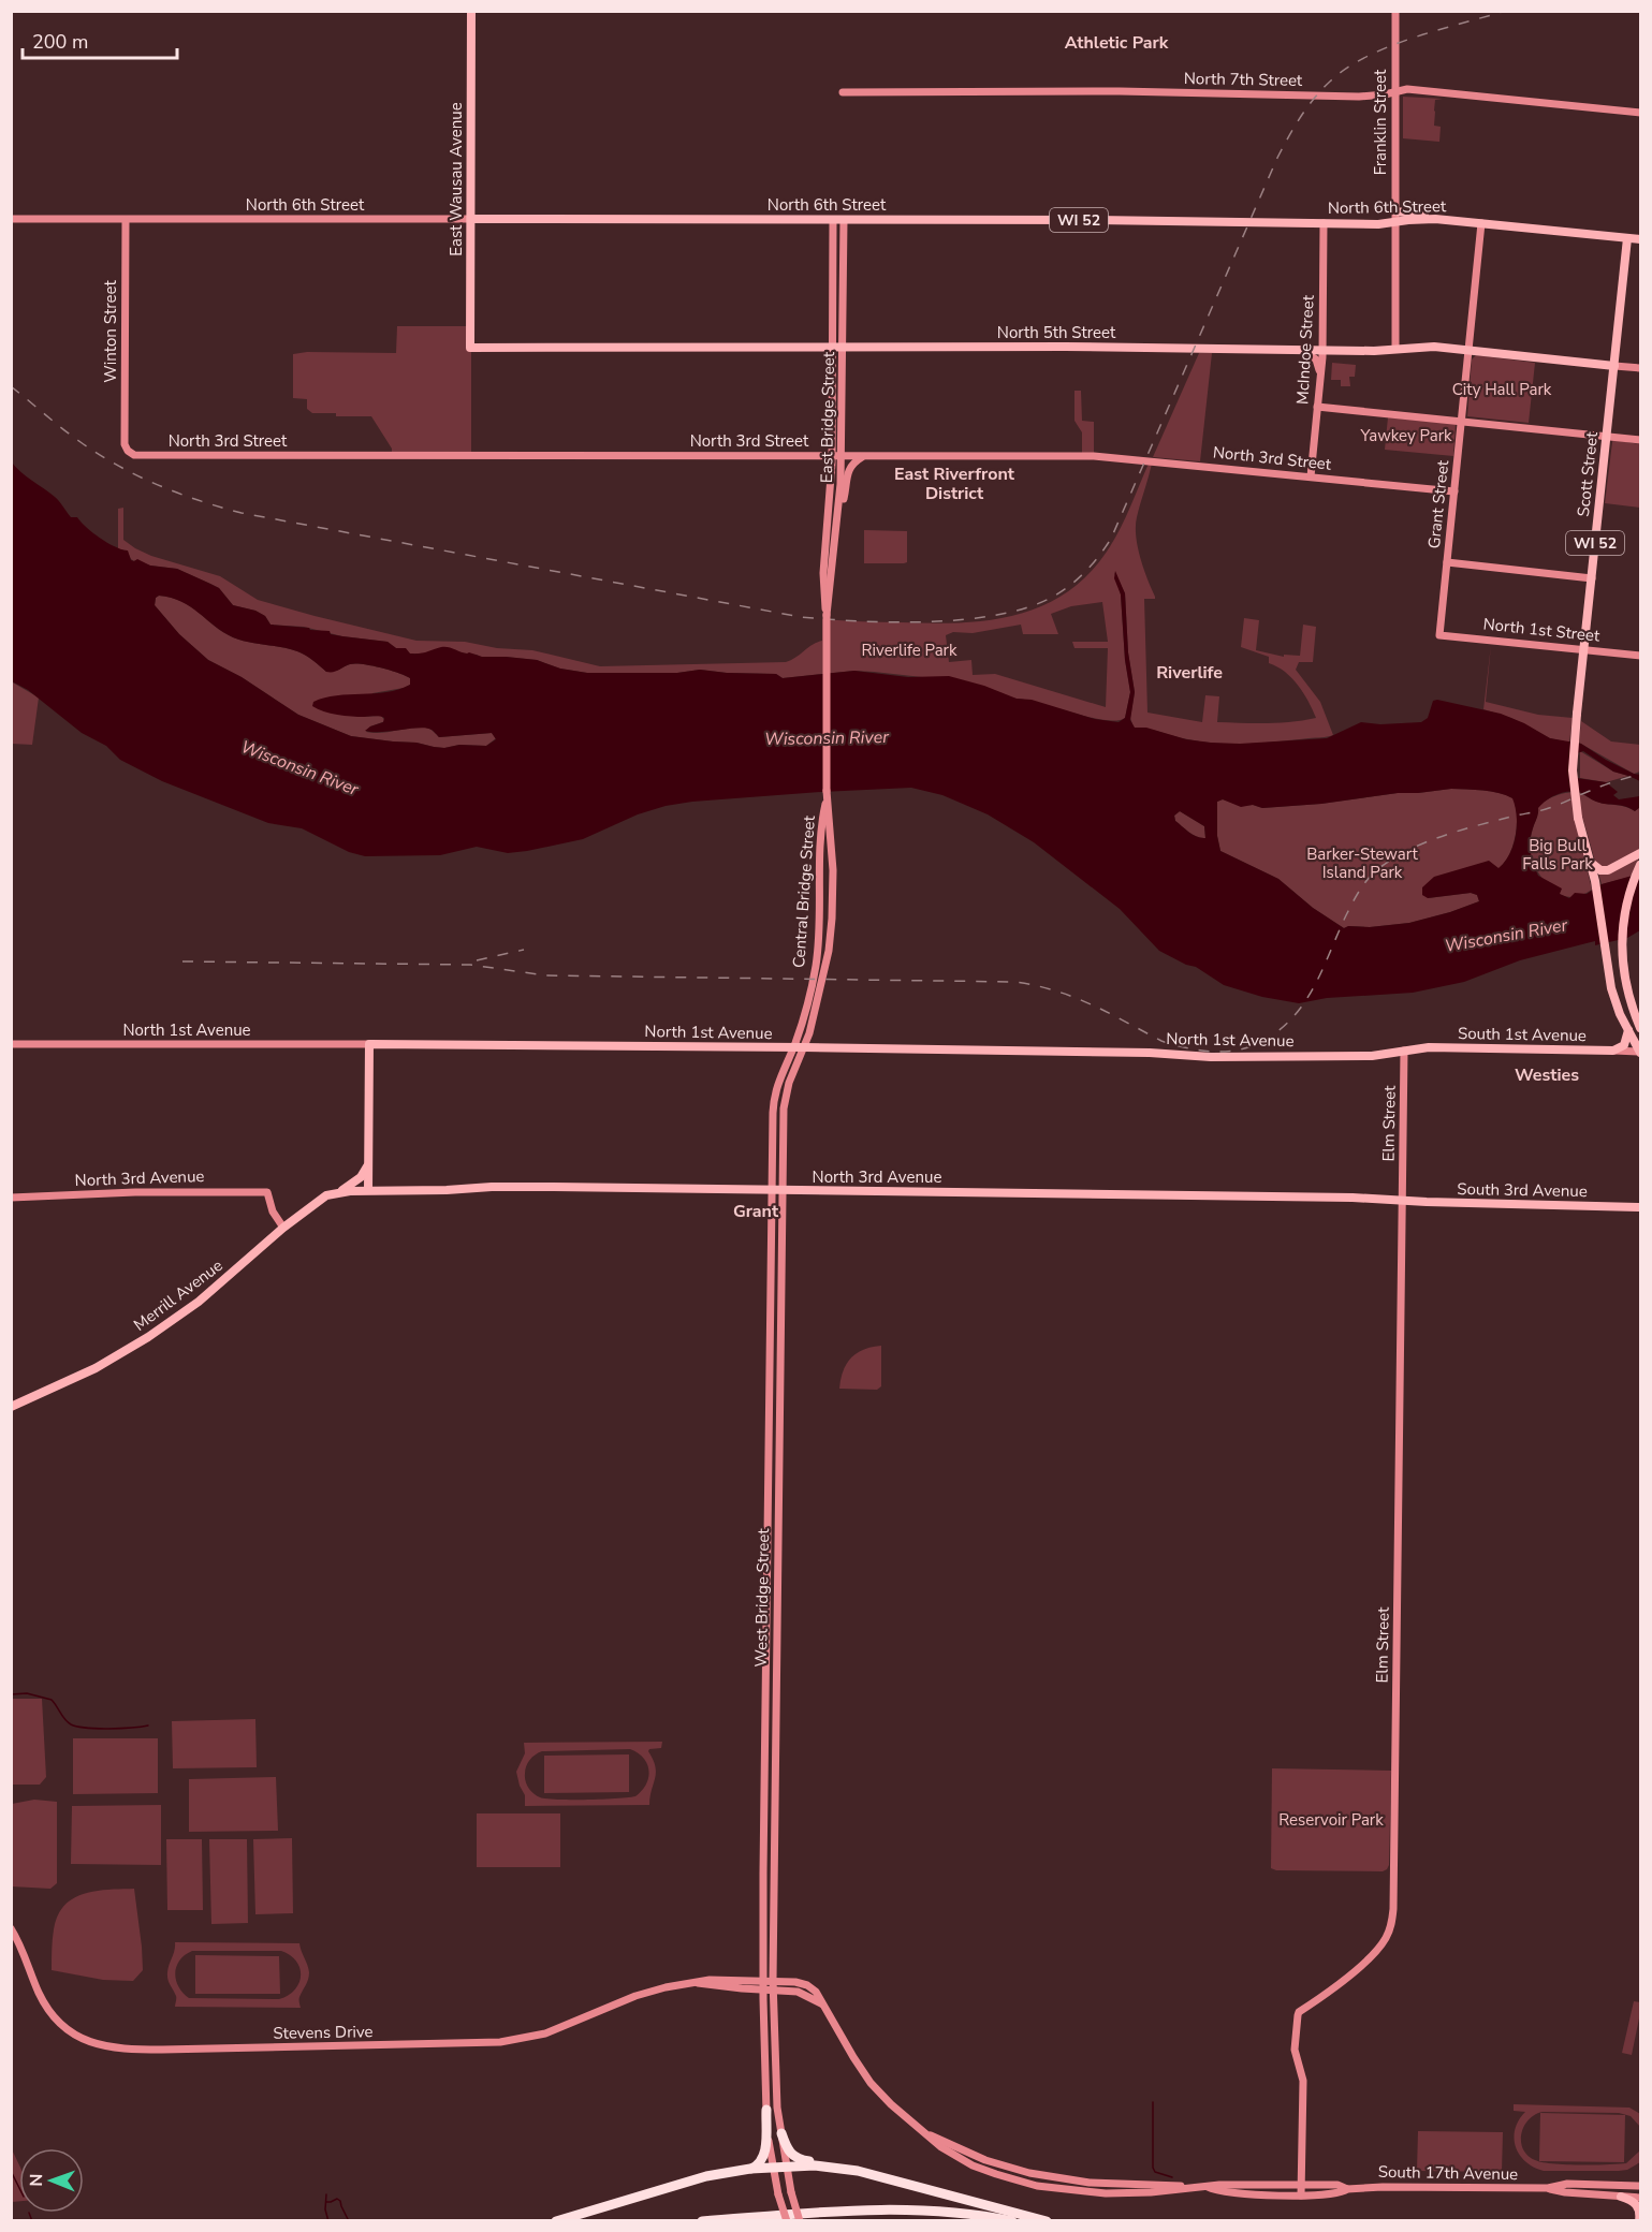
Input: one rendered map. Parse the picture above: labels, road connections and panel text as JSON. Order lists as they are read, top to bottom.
{
  "streets": {
    "main road": [
      "East Wausau Avenue",
      "North 6th Street",
      "WI 52",
      "North 5th Street",
      "Scott Street",
      "North 1st Avenue",
      "South 1st Avenue",
      "North 3rd Avenue",
      "South 3rd Avenue",
      "Merrill Avenue"
    ],
    "street": [
      "North 7th Street",
      "Franklin Street",
      "Winton Street",
      "McIndoe Street",
      "East Bridge Street",
      "North 3rd Street",
      "Grant Street",
      "North 1st Street",
      "Central Bridge Street",
      "Elm Street",
      "West Bridge Street",
      "Stevens Drive",
      "South 17th Avenue"
    ]
  },
  "crossings": [
    ["North 7th Street", "Franklin Street"],
    ["Franklin Street", "North 6th Street"],
    ["Franklin Street", "North 5th Street"],
    ["East Wausau Avenue", "North 6th Street"],
    ["East Wausau Avenue", "North 5th Street"],
    ["North 6th Street", "Winton Street"],
    ["North 6th Street", "McIndoe Street"],
    ["North 6th Street", "East Bridge Street"],
    ["North 6th Street", "Scott Street"],
    ["North 6th Street", "Grant Street"],
    ["WI 52", "Scott Street"],
    ["WI 52", "South 1st Avenue"],
    ["Winton Street", "North 3rd Street"],
    ["North 5th Street", "McIndoe Street"],
    ["North 5th Street", "East Bridge Street"],
    ["North 5th Street", "Scott Street"],
    ["North 5th Street", "Grant Street"],
    ["McIndoe Street", "North 3rd Street"],
    ["East Bridge Street", "North 3rd Street"],
    ["East Bridge Street", "Central Bridge Street"],
    ["North 3rd Street", "Grant Street"],
    ["Scott Street", "North 1st Street"],
    ["Grant Street", "North 1st Street"],
    ["Central Bridge Street", "West Bridge Street"],
    ["North 1st Avenue", "South 1st Avenue"],
    ["North 1st Avenue", "Elm Street"],
    ["North 1st Avenue", "West Bridge Street"],
    ["South 1st Avenue", "Elm Street"],
    ["Elm Street", "North 3rd Avenue"],
    ["Elm Street", "South 3rd Avenue"],
    ["Elm Street", "South 17th Avenue"],
    ["North 3rd Avenue", "South 3rd Avenue"],
    ["North 3rd Avenue", "Merrill Avenue"],
    ["North 3rd Avenue", "West Bridge Street"],
    ["West Bridge Street", "Stevens Drive"],
    ["Stevens Drive", "South 17th Avenue"]
  ],
  "districts": [
    "Athletic Park",
    "East Riverfront District",
    "Riverlife",
    "Westies",
    "Grant"
  ],
  "water": ["Wisconsin River"],
  "parks": [
    "City Hall Park",
    "Yawkey Park",
    "Riverlife Park",
    "Big Bull Falls Park",
    "Barker-Stewart Island Park",
    "Reservoir Park"
  ],
  "scale_bar": "200 m",
  "north": "left"
}
